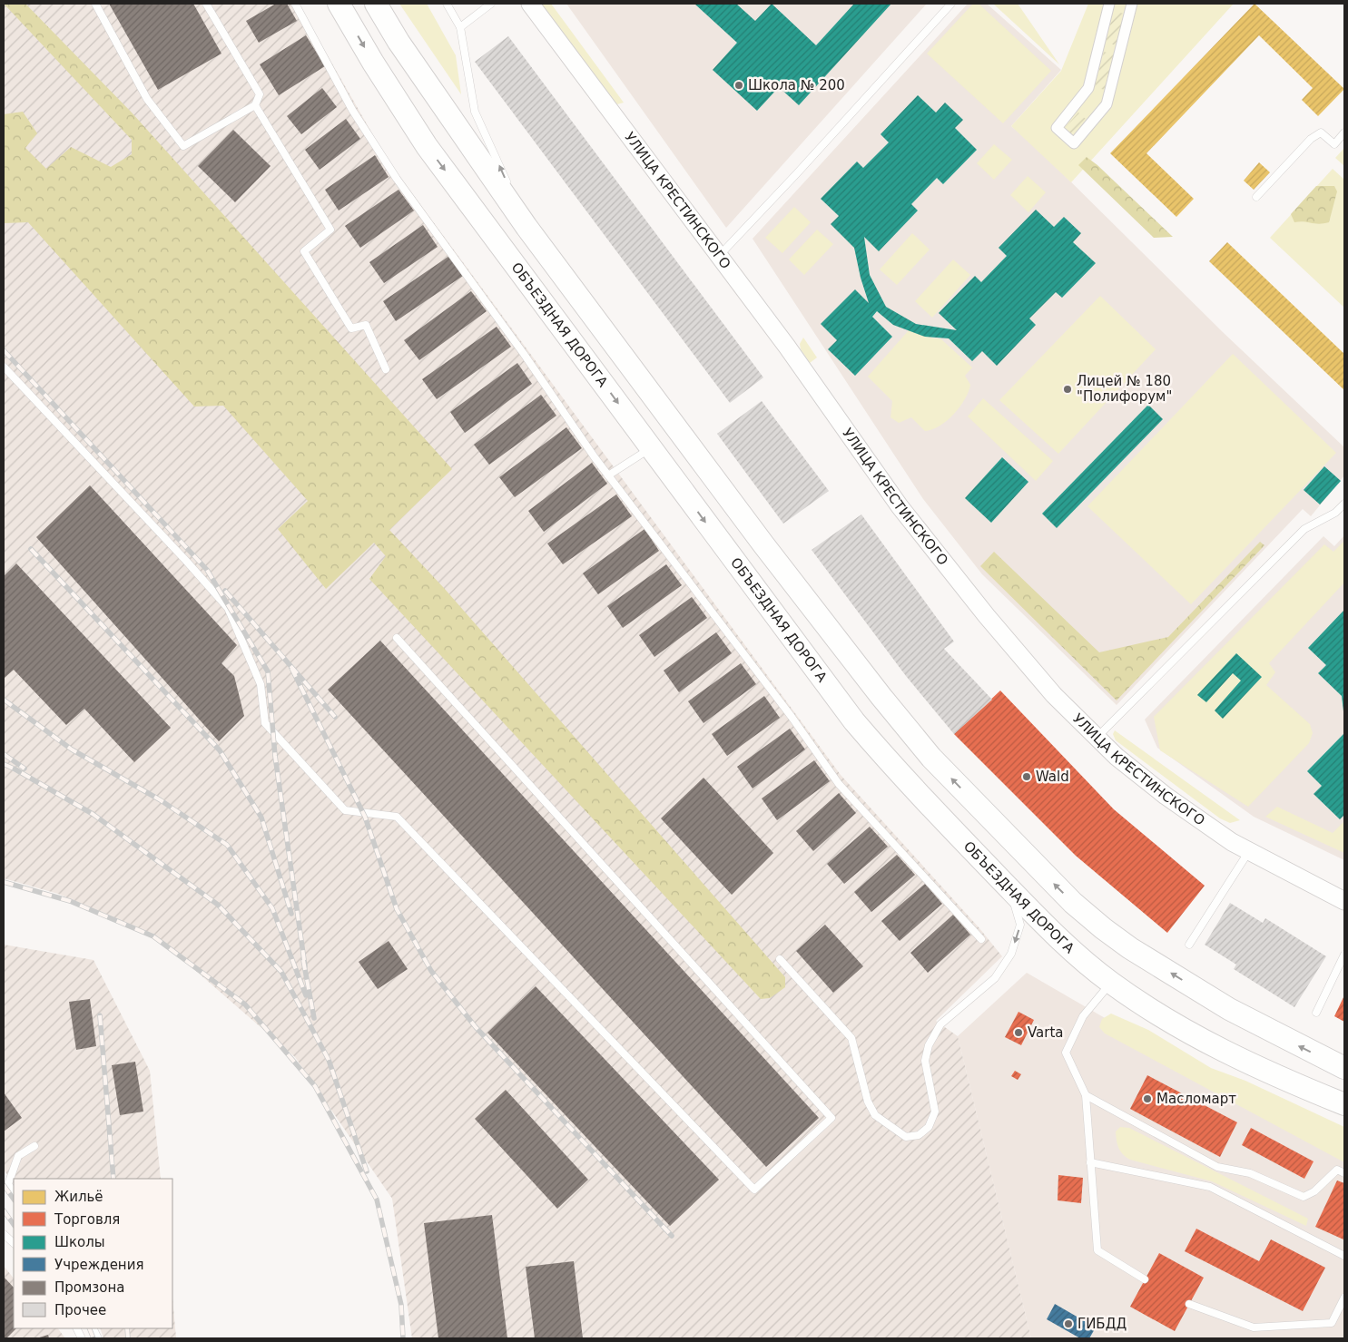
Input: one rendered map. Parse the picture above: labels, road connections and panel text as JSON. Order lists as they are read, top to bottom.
{
  "streets": {
    "main road": ["ОБЪЕЗДНАЯ ДОРОГА"],
    "street": ["УЛИЦА КРЕСТИНСКОГО"]
  },
  "places": [
    "Школа № 200",
    "Лицей № 180 \"Полифорум\"",
    "Wald",
    "Varta",
    "Масломарт",
    "ГИБДД"
  ],
  "legend": [
    "Жильё",
    "Торговля",
    "Школы",
    "Учреждения",
    "Промзона",
    "Прочее"
  ]
}
